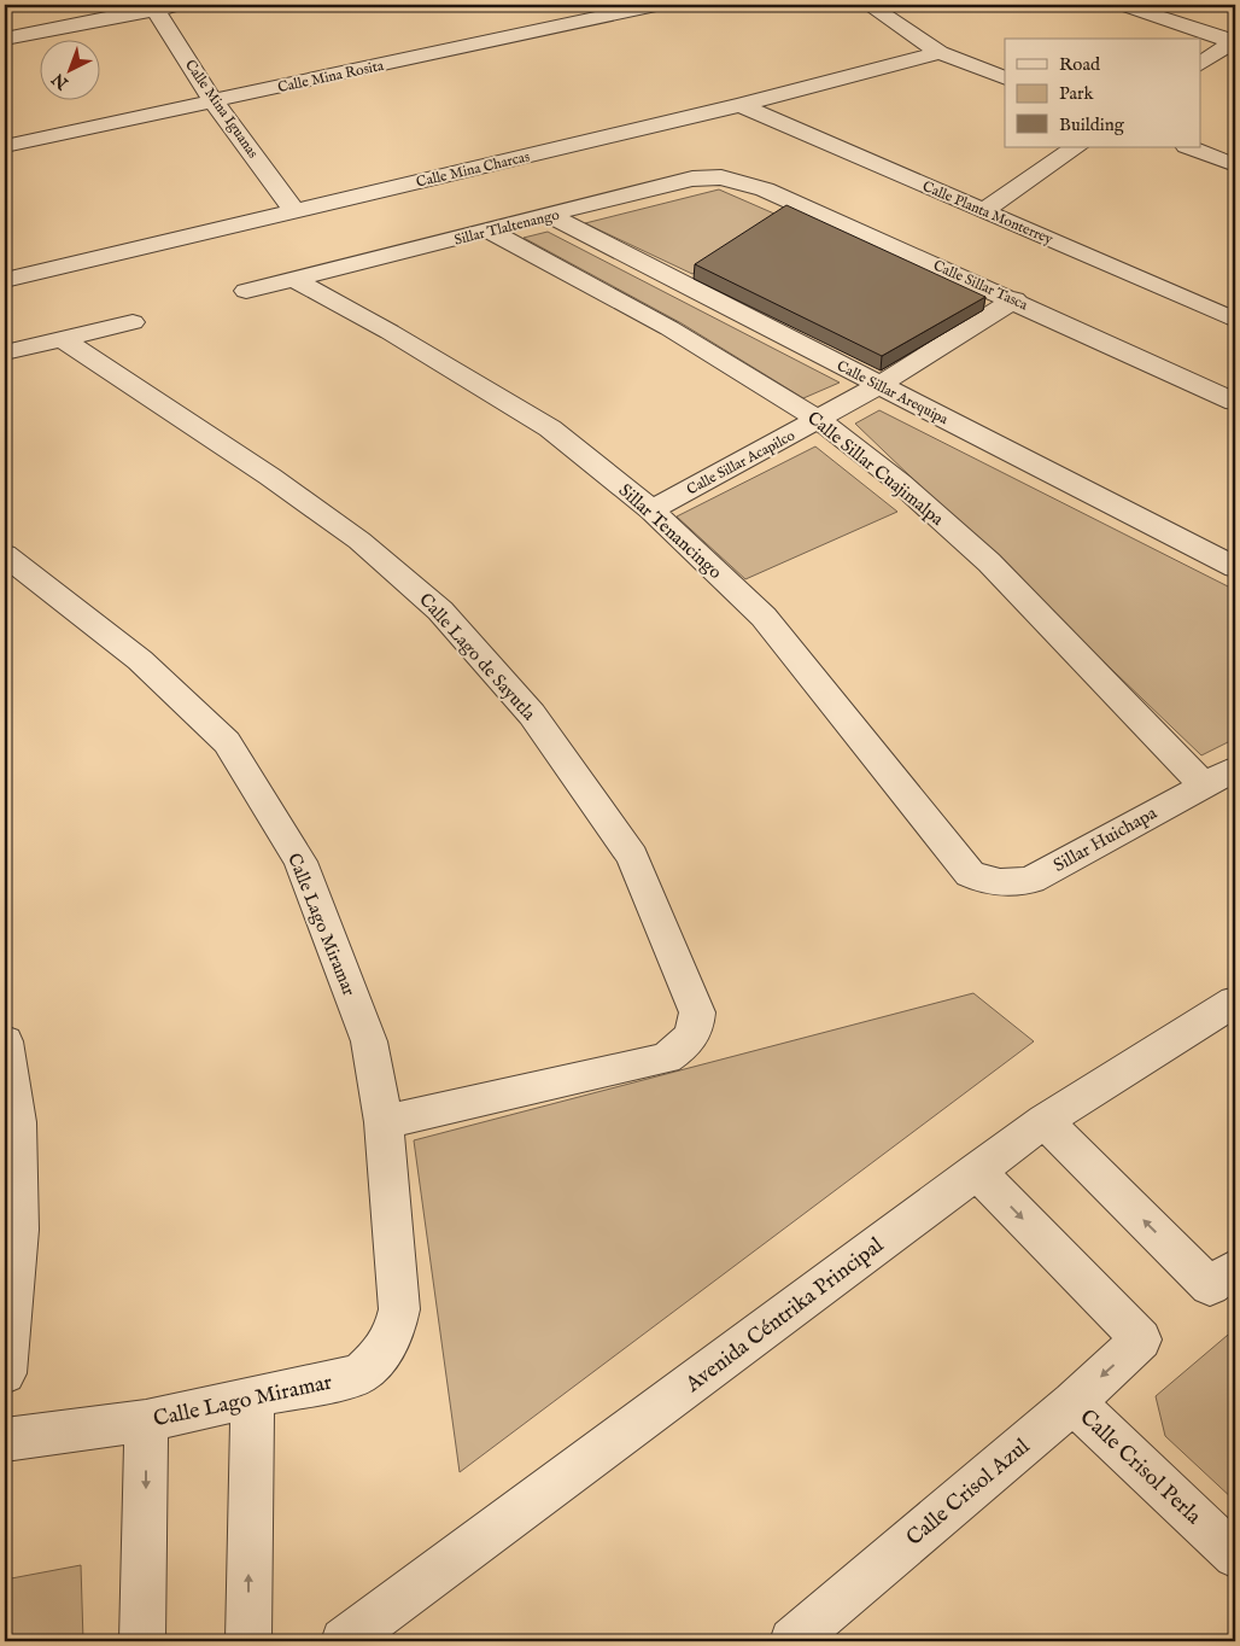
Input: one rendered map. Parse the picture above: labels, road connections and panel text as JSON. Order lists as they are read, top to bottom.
{
  "streets": {
    "street": [
      "Calle Mina Rosita",
      "Calle Mina Iguanas",
      "Calle Mina Charcas",
      "Calle Planta Monterrey",
      "Sillar Tlaltenango",
      "Calle Sillar Tasca",
      "Calle Sillar Arequipa",
      "Calle Sillar Acapilco",
      "Calle Sillar Cuajimalpa",
      "Sillar Tenancingo",
      "Calle Lago de Sayutla",
      "Sillar Huichapa",
      "Calle Lago Miramar",
      "Avenida Céntrika Principal",
      "Calle Crisol Perla",
      "Calle Crisol Azul"
    ]
  },
  "crossings": [
    ["Calle Mina Rosita", "Calle Mina Iguanas"],
    ["Calle Mina Iguanas", "Calle Mina Charcas"],
    ["Calle Mina Charcas", "Calle Planta Monterrey"],
    ["Sillar Tlaltenango", "Calle Sillar Tasca"],
    ["Sillar Tlaltenango", "Calle Sillar Arequipa"],
    ["Sillar Tlaltenango", "Calle Sillar Cuajimalpa"],
    ["Sillar Tlaltenango", "Sillar Tenancingo"],
    ["Calle Sillar Tasca", "Calle Sillar Acapilco"],
    ["Calle Sillar Arequipa", "Calle Sillar Acapilco"],
    ["Calle Sillar Acapilco", "Calle Sillar Cuajimalpa"],
    ["Calle Sillar Acapilco", "Sillar Tenancingo"],
    ["Calle Sillar Cuajimalpa", "Sillar Huichapa"],
    ["Sillar Tenancingo", "Sillar Huichapa"],
    ["Calle Lago de Sayutla", "Calle Lago Miramar"],
    ["Avenida Céntrika Principal", "Calle Crisol Azul"],
    ["Calle Crisol Perla", "Calle Crisol Azul"]
  ],
  "legend": ["Road", "Park", "Building"],
  "north": "bottom left"
}
